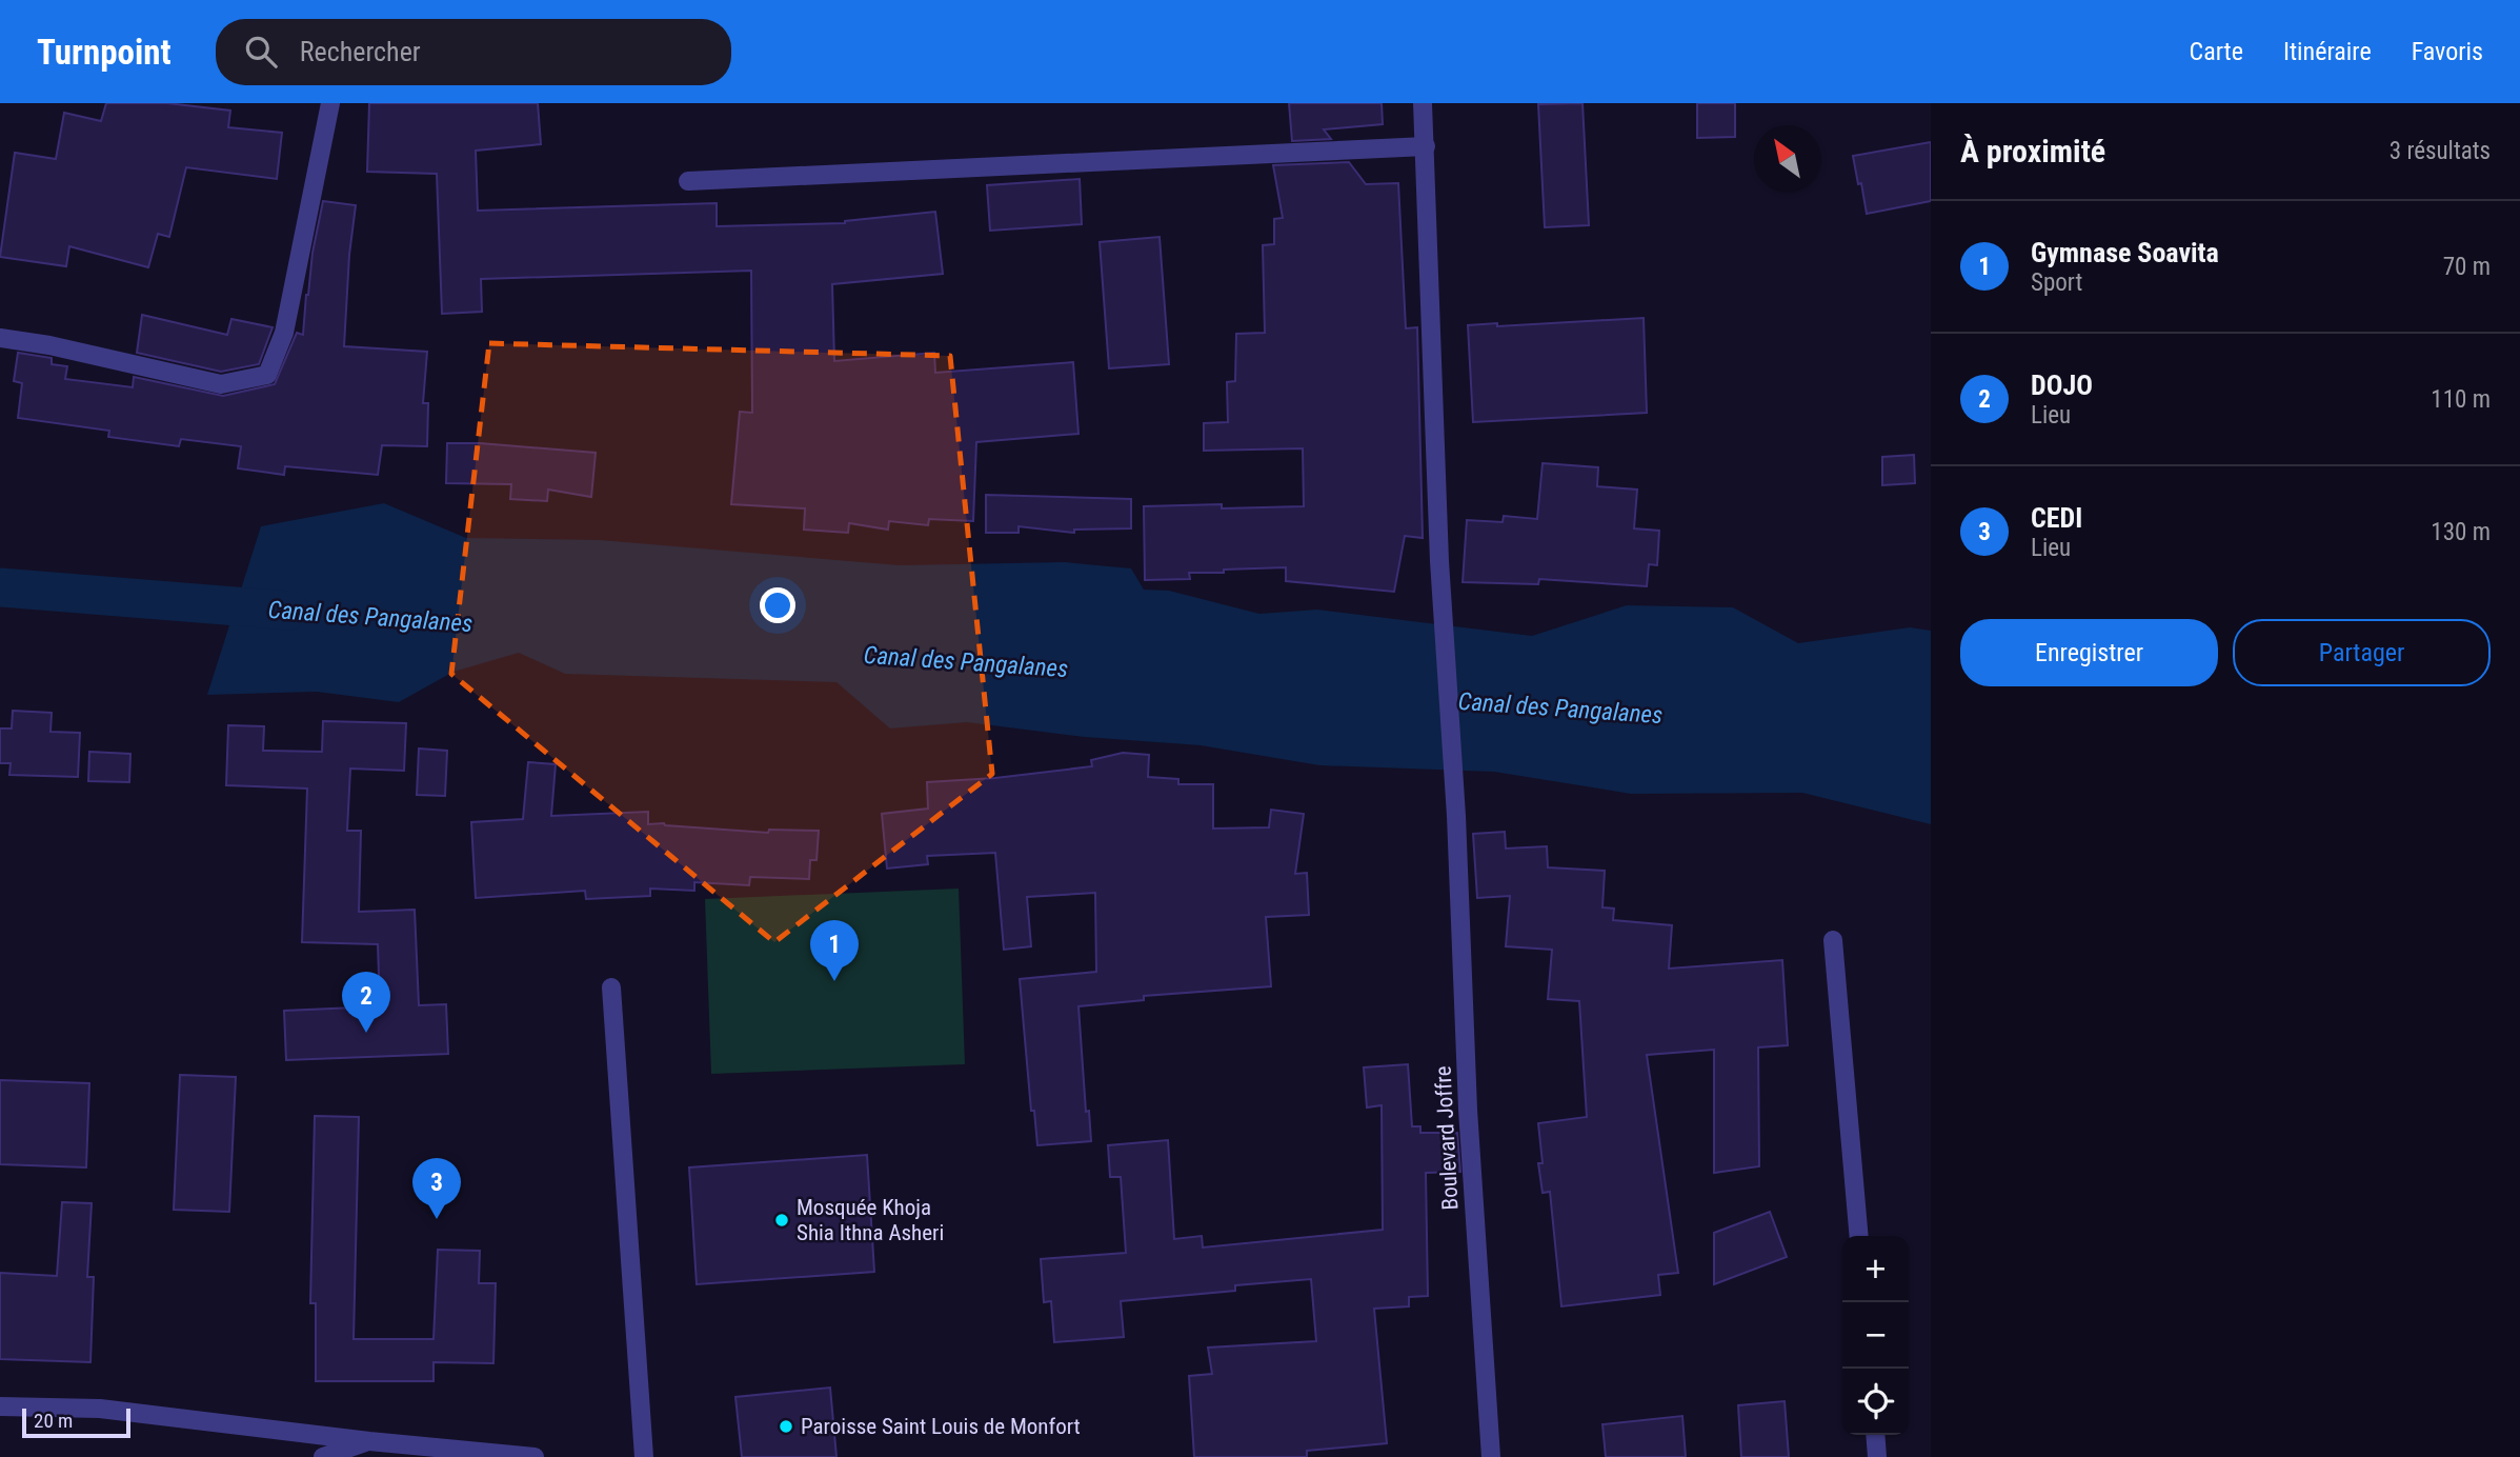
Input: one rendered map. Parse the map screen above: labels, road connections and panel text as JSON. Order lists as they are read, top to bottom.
{
  "streets": {
    "street": ["Boulevard Joffre"]
  },
  "water": ["Canal des Pangalanes"],
  "places": ["Mosquée Khoja Shia Ithna Asheri", "Paroisse Saint Louis de Monfort"],
  "scale_bar": "20 m",
  "north": "top left",
  "page": {
    "header": "Turnpoint",
    "search": "Rechercher",
    "nav": ["Carte", "Itinéraire", "Favoris"],
    "heading": ["À proximité", "3 résultats"],
    "list": [
      {
        "mark": "1",
        "name": "Gymnase Soavita",
        "note": "Sport",
        "value": "70 m"
      },
      {
        "mark": "2",
        "name": "DOJO",
        "note": "Lieu",
        "value": "110 m"
      },
      {
        "mark": "3",
        "name": "CEDI",
        "note": "Lieu",
        "value": "130 m"
      }
    ],
    "buttons": ["Enregistrer", "Partager"],
    "pins": ["1", "2", "3"],
    "map_buttons": ["+", "−"],
    "scale": "20 m"
  }
}
